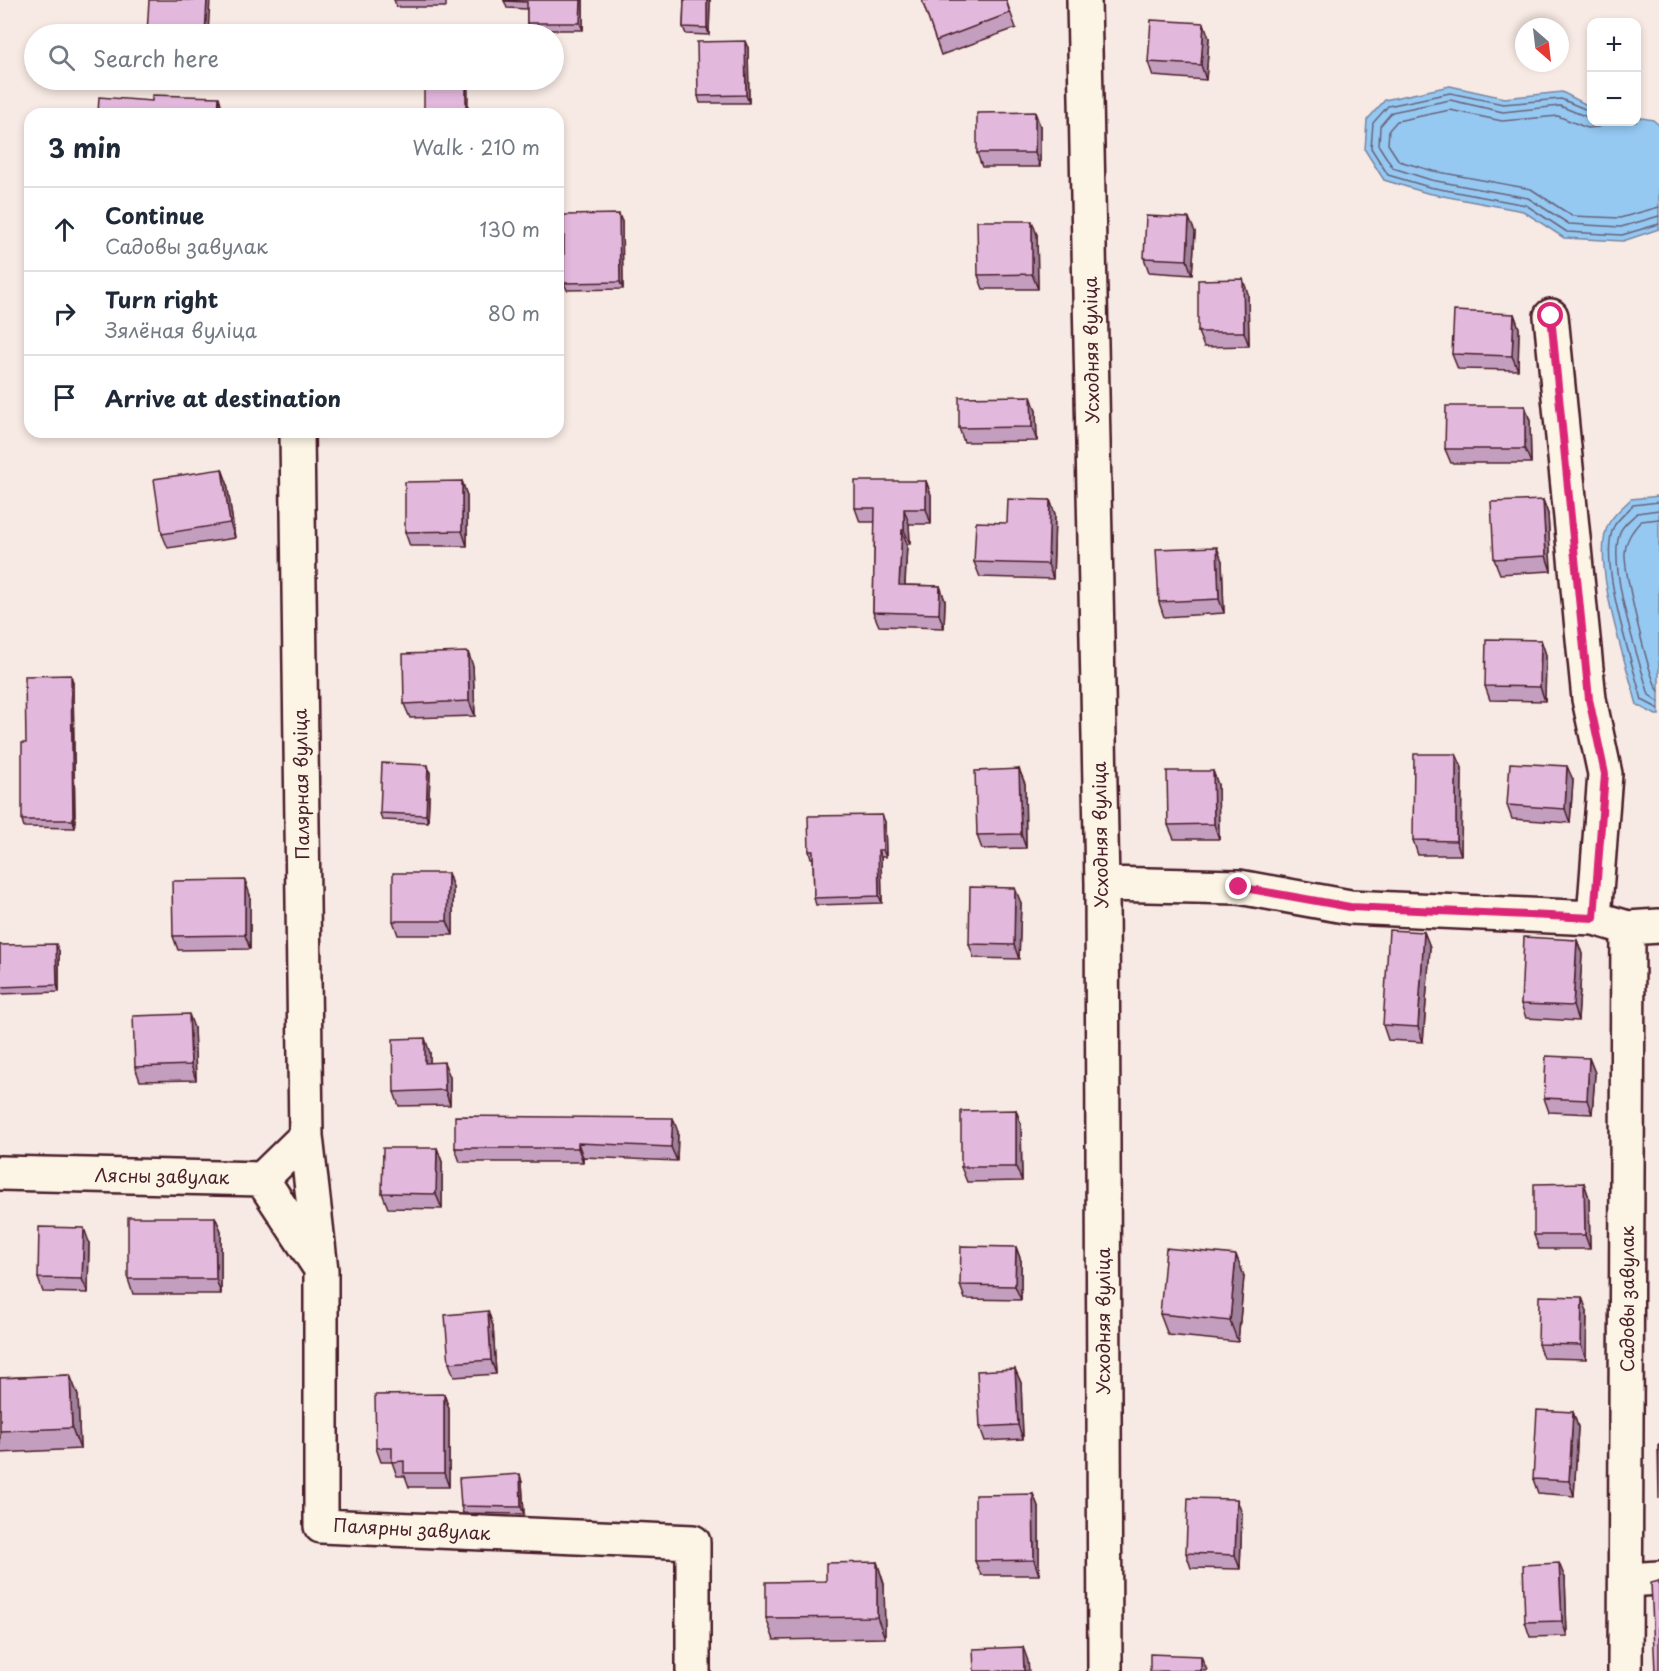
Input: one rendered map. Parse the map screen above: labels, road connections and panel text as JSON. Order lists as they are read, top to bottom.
{
  "streets": {
    "street": [
      "Усходняя вуліца",
      "Палярная вуліца",
      "Лясны завулак",
      "Садовы завулак",
      "Палярны завулак"
    ]
  },
  "crossings": [
    ["Палярная вуліца", "Палярны завулак"]
  ],
  "north": "bottom right",
  "page": {
    "map_buttons": ["+", "−"],
    "search": "Search here",
    "heading": ["3 min", "Walk · 210 m"],
    "list": [
      ["Continue", "Садовы завулак", "130 m"],
      ["Turn right", "Зялёная вуліца", "80 m"],
      "Arrive at destination"
    ]
  }
}
